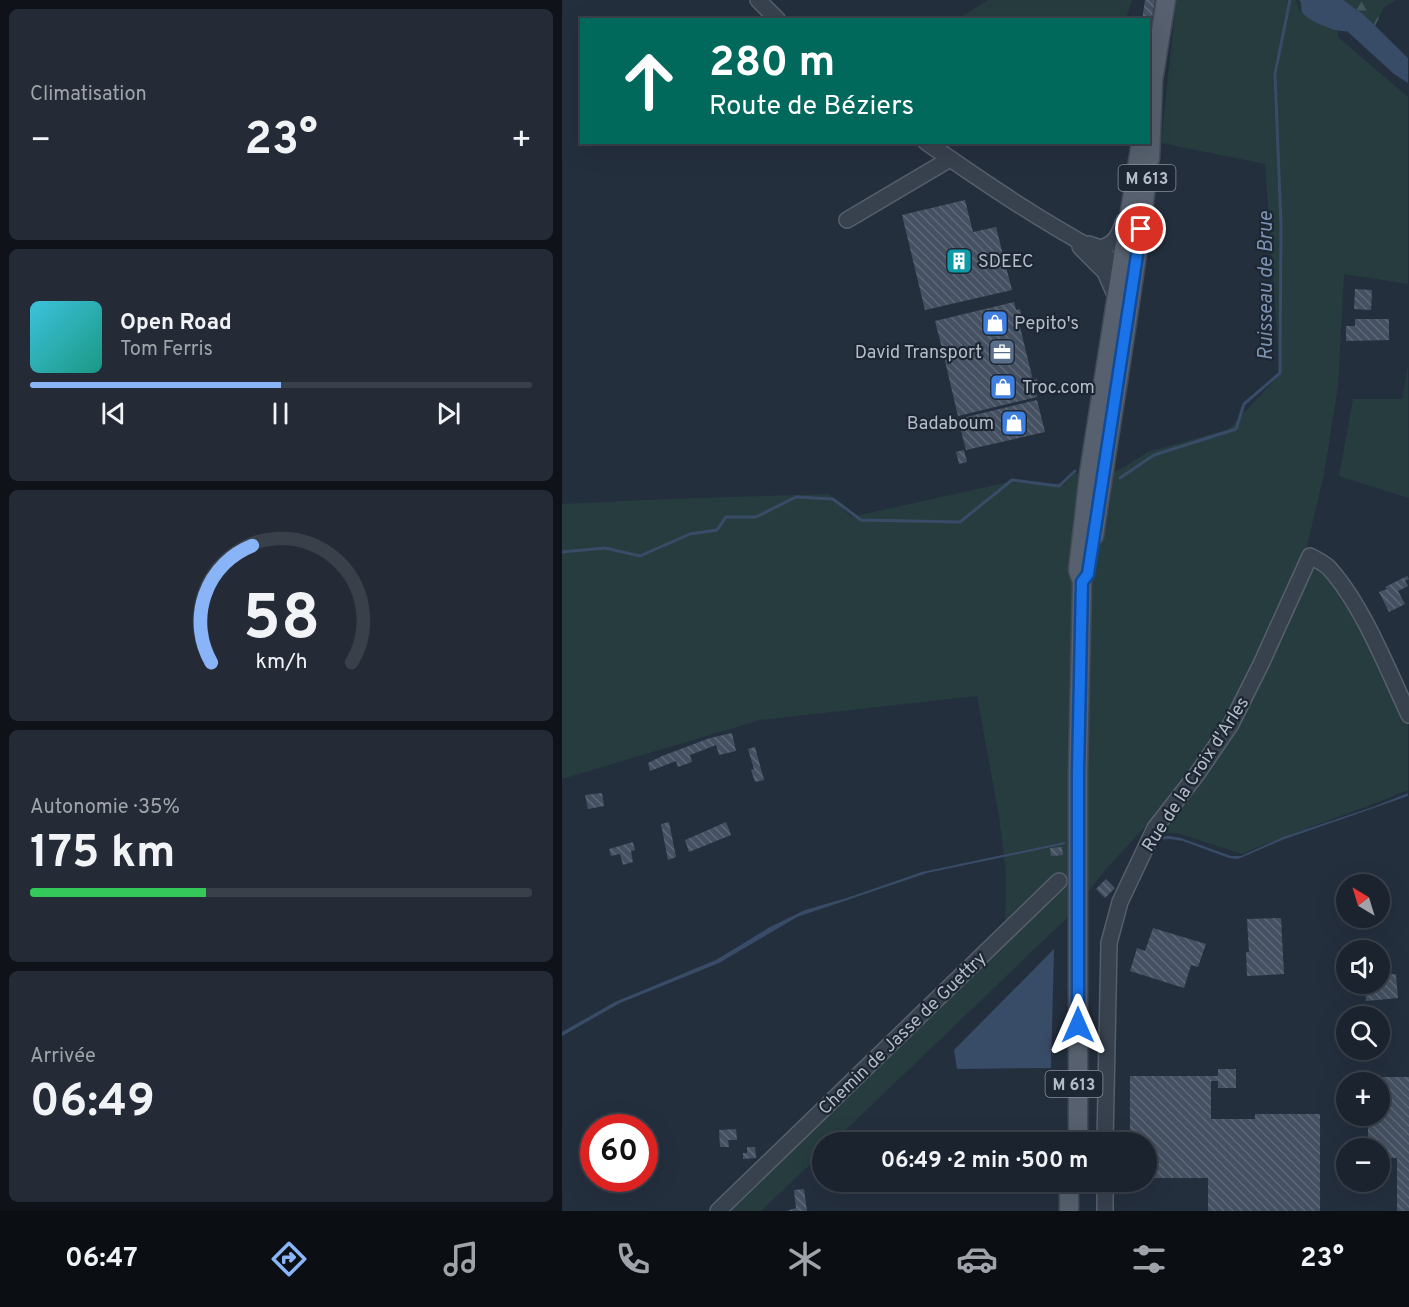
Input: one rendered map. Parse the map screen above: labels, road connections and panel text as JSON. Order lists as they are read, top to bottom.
{
  "streets": {
    "main road": ["M 613"],
    "street": ["Rue de la Croix d'Arles", "Chemin de Jasse de Guettry"]
  },
  "water": ["Ruisseau de Brue"],
  "places": {
    "building": ["SDEEC"],
    "shop": ["Pepito's", "Troc.com", "Badaboum"],
    "office": ["David Transport"]
  },
  "north": "top left",
  "page": {
    "tile": [
      "Climatisation",
      ["Autonomie · 35%", "175 km"],
      ["Arrivée", "06:49"]
    ],
    "turn": ["280 m", "Route de Béziers"],
    "heat": ["−", "23°", "+"],
    "song": ["Open Road", "Tom Ferris"],
    "map_buttons": ["+", "−"],
    "limit": "60",
    "trip": "06:49 · 2 min · 500 m",
    "tabs": ["06:47", "23°"],
    "gauge": ["58", "km/h"]
  }
}
